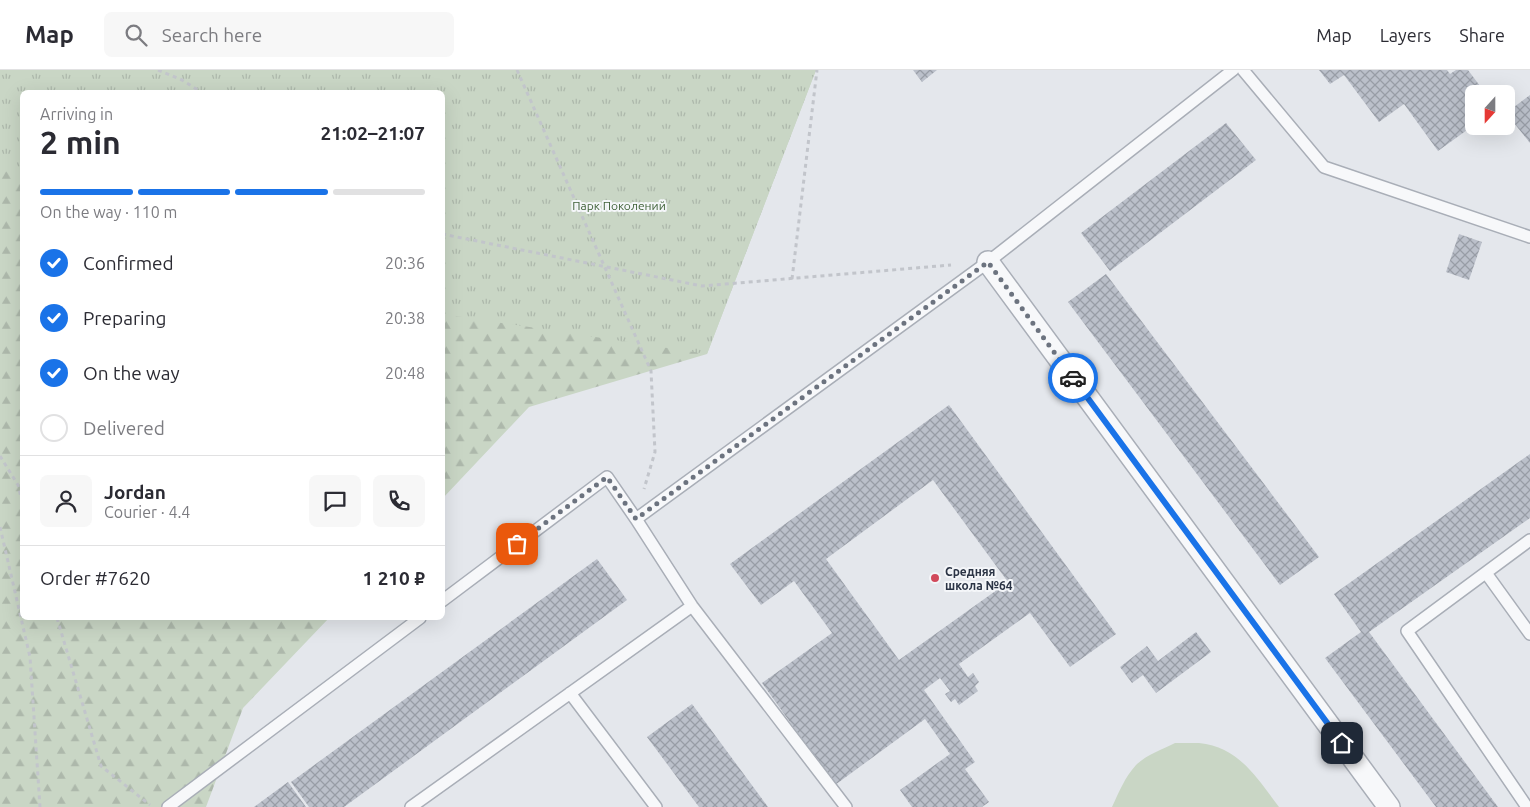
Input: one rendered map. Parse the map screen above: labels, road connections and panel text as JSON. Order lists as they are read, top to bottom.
{
  "parks": ["Парк Поколений"],
  "places": ["Средняя школа №64"],
  "north": "bottom",
  "page": {
    "header": "Map",
    "search": "Search here",
    "nav": ["Map", "Layers", "Share"],
    "heading": ["2 min", "Arriving in", "21:02–21:07"],
    "panel": [
      "Jordan",
      "Courier · 4.4",
      "Order #7620",
      "1 210 ₽"
    ],
    "bar": "On the way · 110 m",
    "list": [
      ["Confirmed", "20:36"],
      ["Preparing", "20:38"],
      ["On the way", "20:48"],
      "Delivered"
    ]
  }
}
